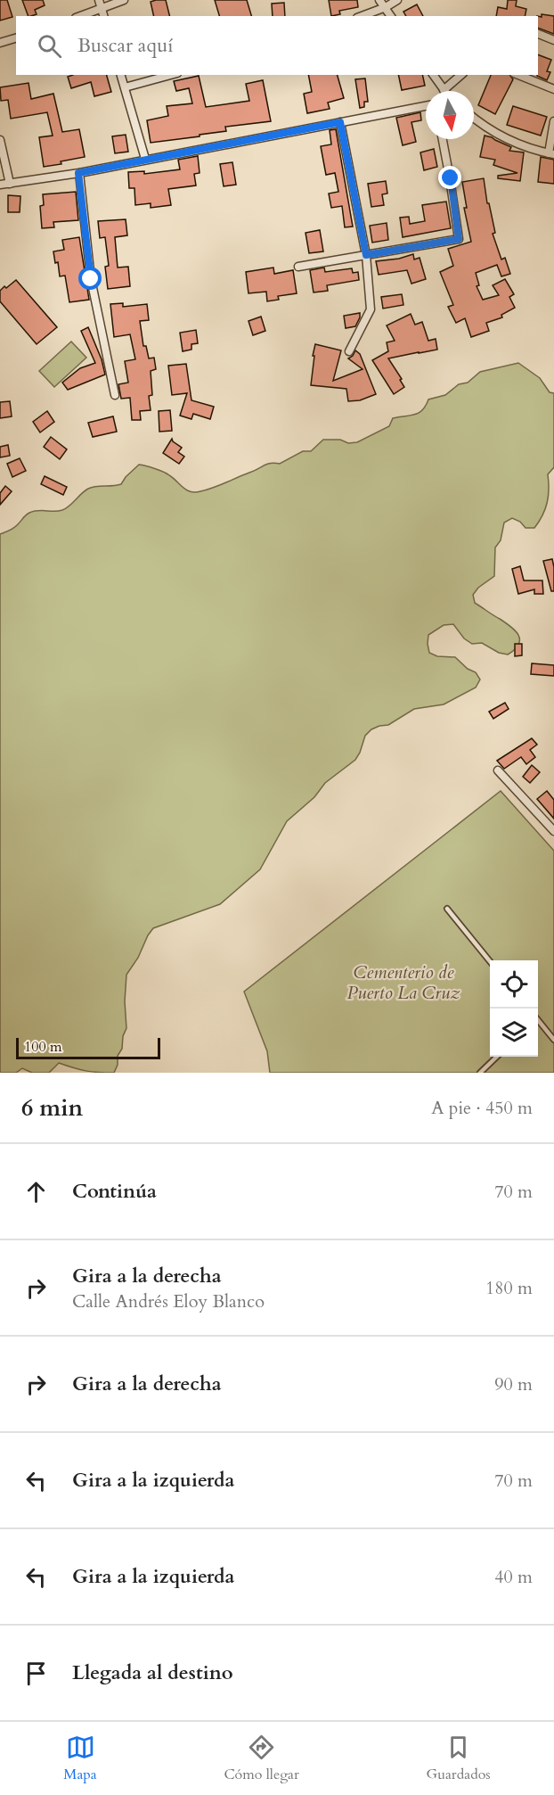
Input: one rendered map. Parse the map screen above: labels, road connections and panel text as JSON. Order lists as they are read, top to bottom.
{
  "parks": ["Cementerio de Puerto La Cruz"],
  "scale_bar": "100 m",
  "north": "bottom",
  "page": {
    "search": "Buscar aquí",
    "scale": "100 m",
    "heading": ["6 min", "A pie · 450 m"],
    "list": [
      ["Continúa", "70 m"],
      ["Gira a la derecha", "Calle Andrés Eloy Blanco", "180 m"],
      ["Gira a la derecha", "90 m"],
      ["Gira a la izquierda", "70 m"],
      ["Gira a la izquierda", "40 m"],
      "Llegada al destino"
    ],
    "nav": ["Mapa", "Cómo llegar", "Guardados"]
  }
}
